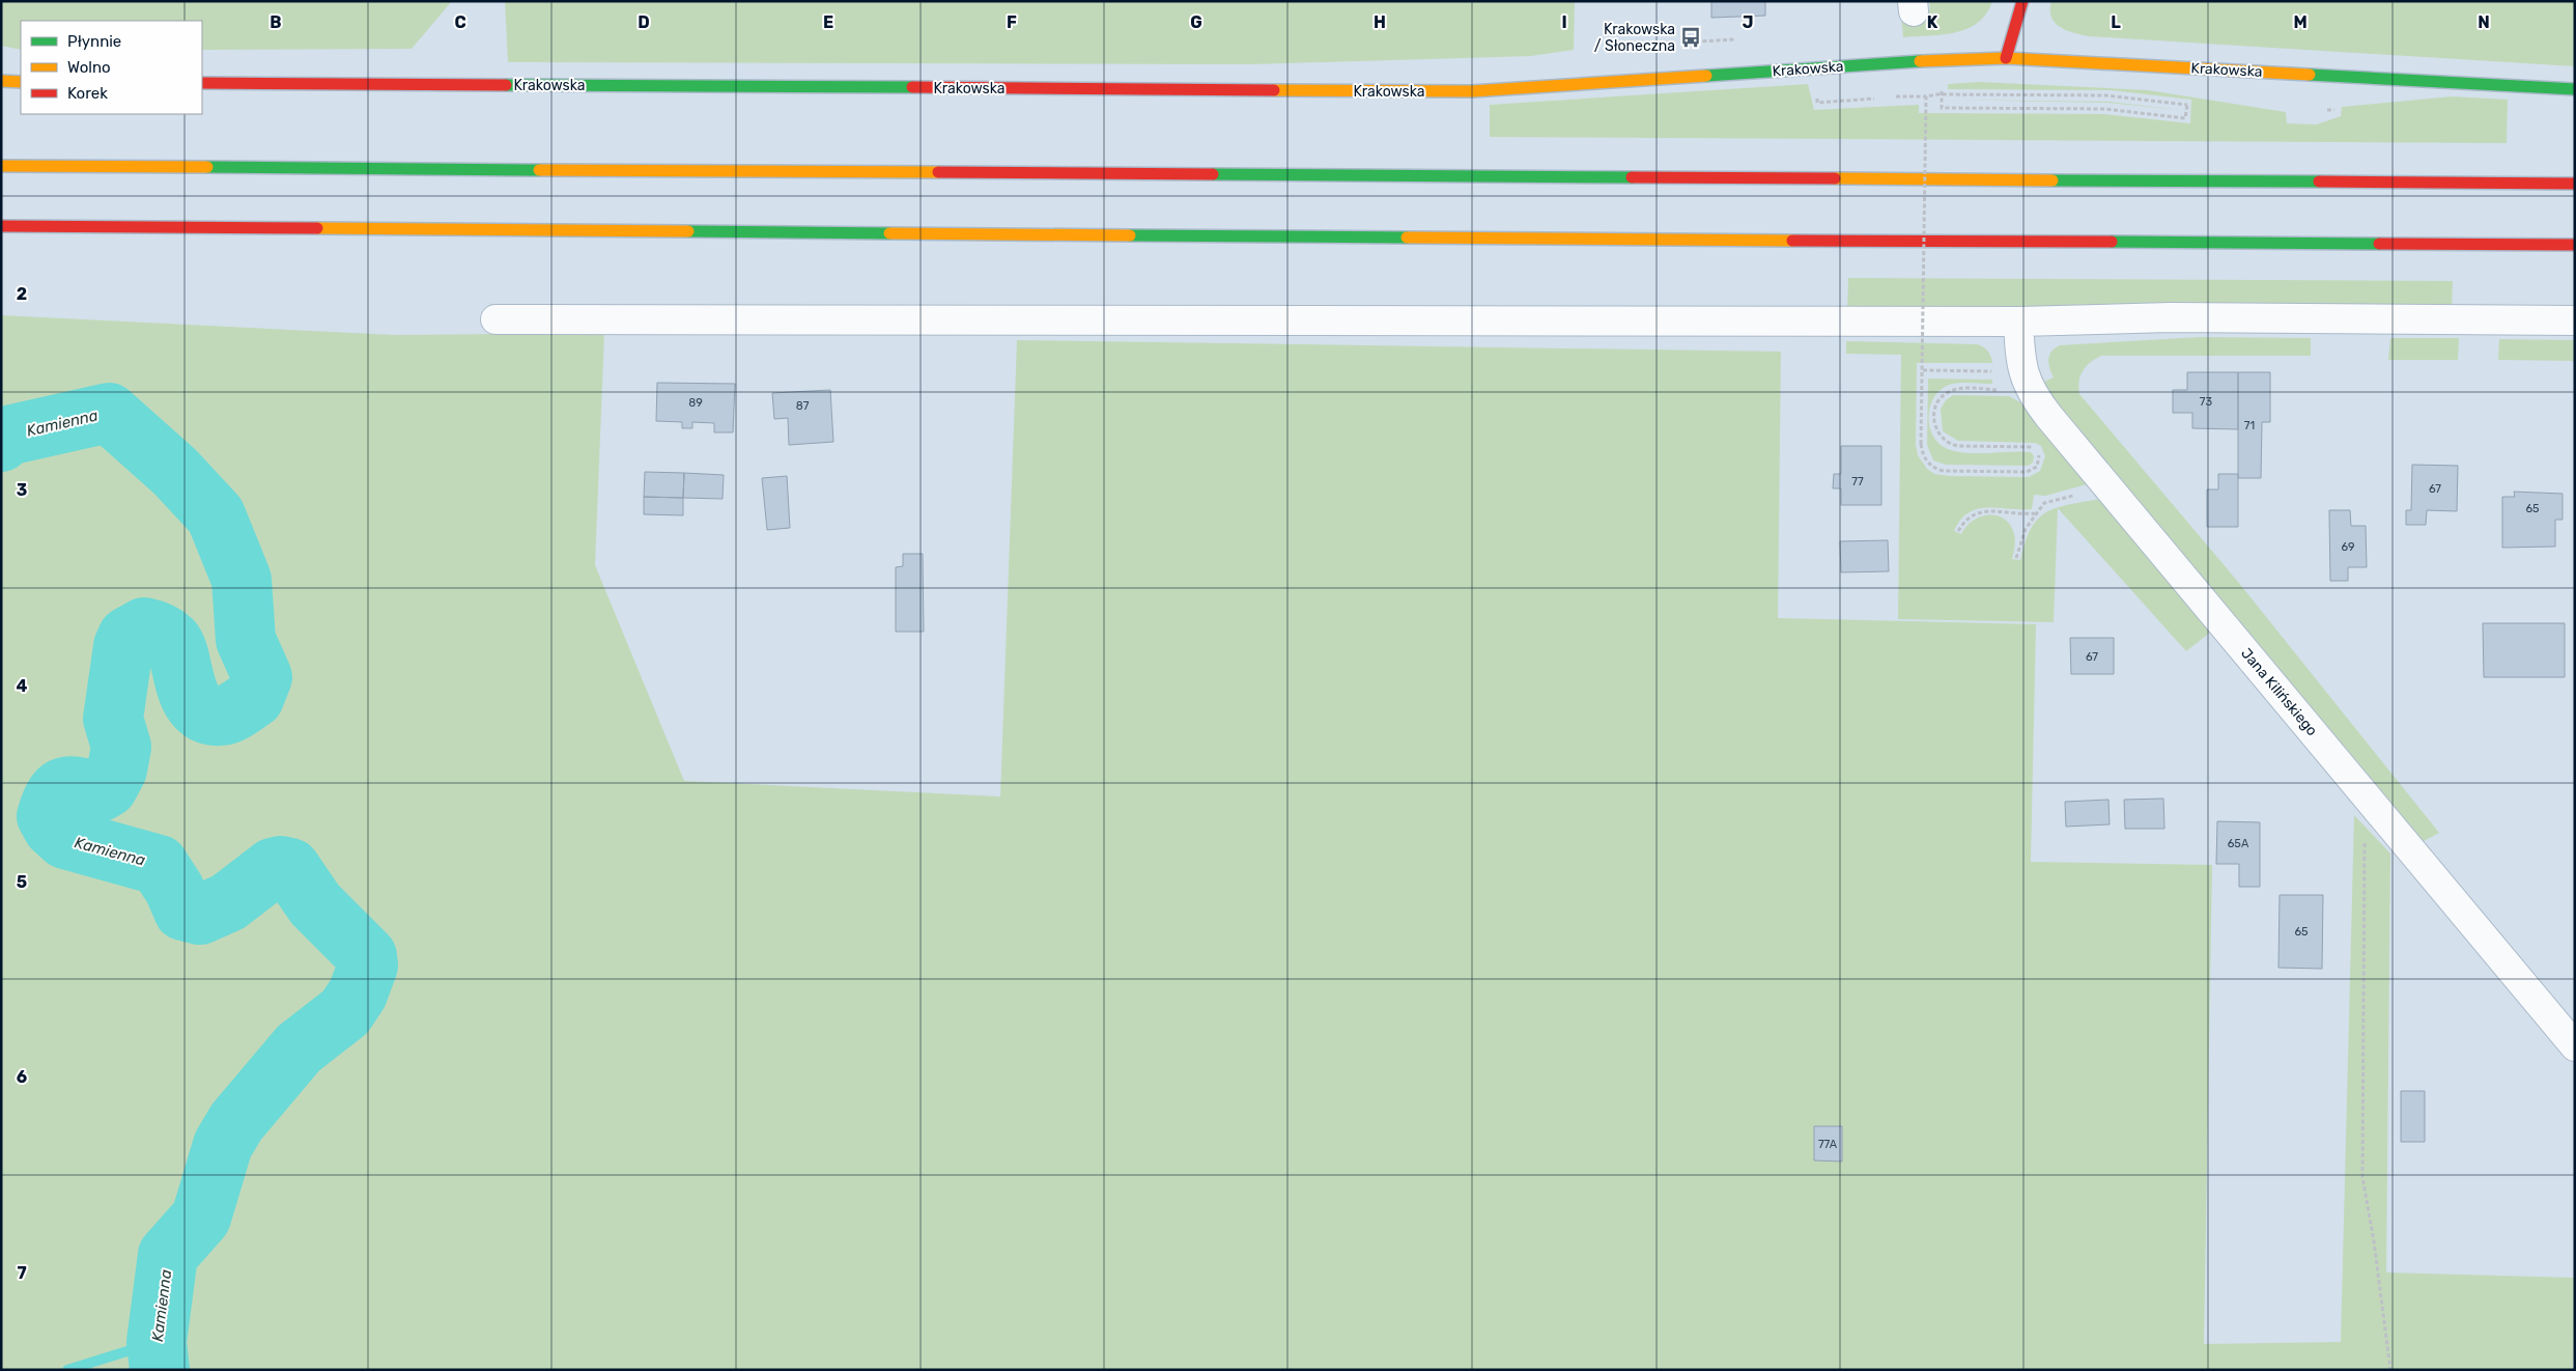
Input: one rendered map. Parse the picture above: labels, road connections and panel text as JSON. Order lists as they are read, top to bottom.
{
  "streets": {
    "main road": ["Krakowska"],
    "street": ["Jana Kilińskiego"]
  },
  "water": ["Kamienna"],
  "places": {
    "bus stop": ["Krakowska / Słoneczna"]
  },
  "house_numbers": [
    "73",
    "89",
    "87",
    "71",
    "77",
    "67",
    "65",
    "69",
    "67",
    "65A",
    "65",
    "77A"
  ],
  "legend": ["Płynnie", "Wolno", "Korek"],
  "grid": {
    "columns": [
      "B",
      "C",
      "D",
      "E",
      "F",
      "G",
      "H",
      "I",
      "J",
      "K",
      "L",
      "M",
      "N"
    ],
    "rows": [
      "2",
      "3",
      "4",
      "5",
      "6",
      "7"
    ]
  }
}
